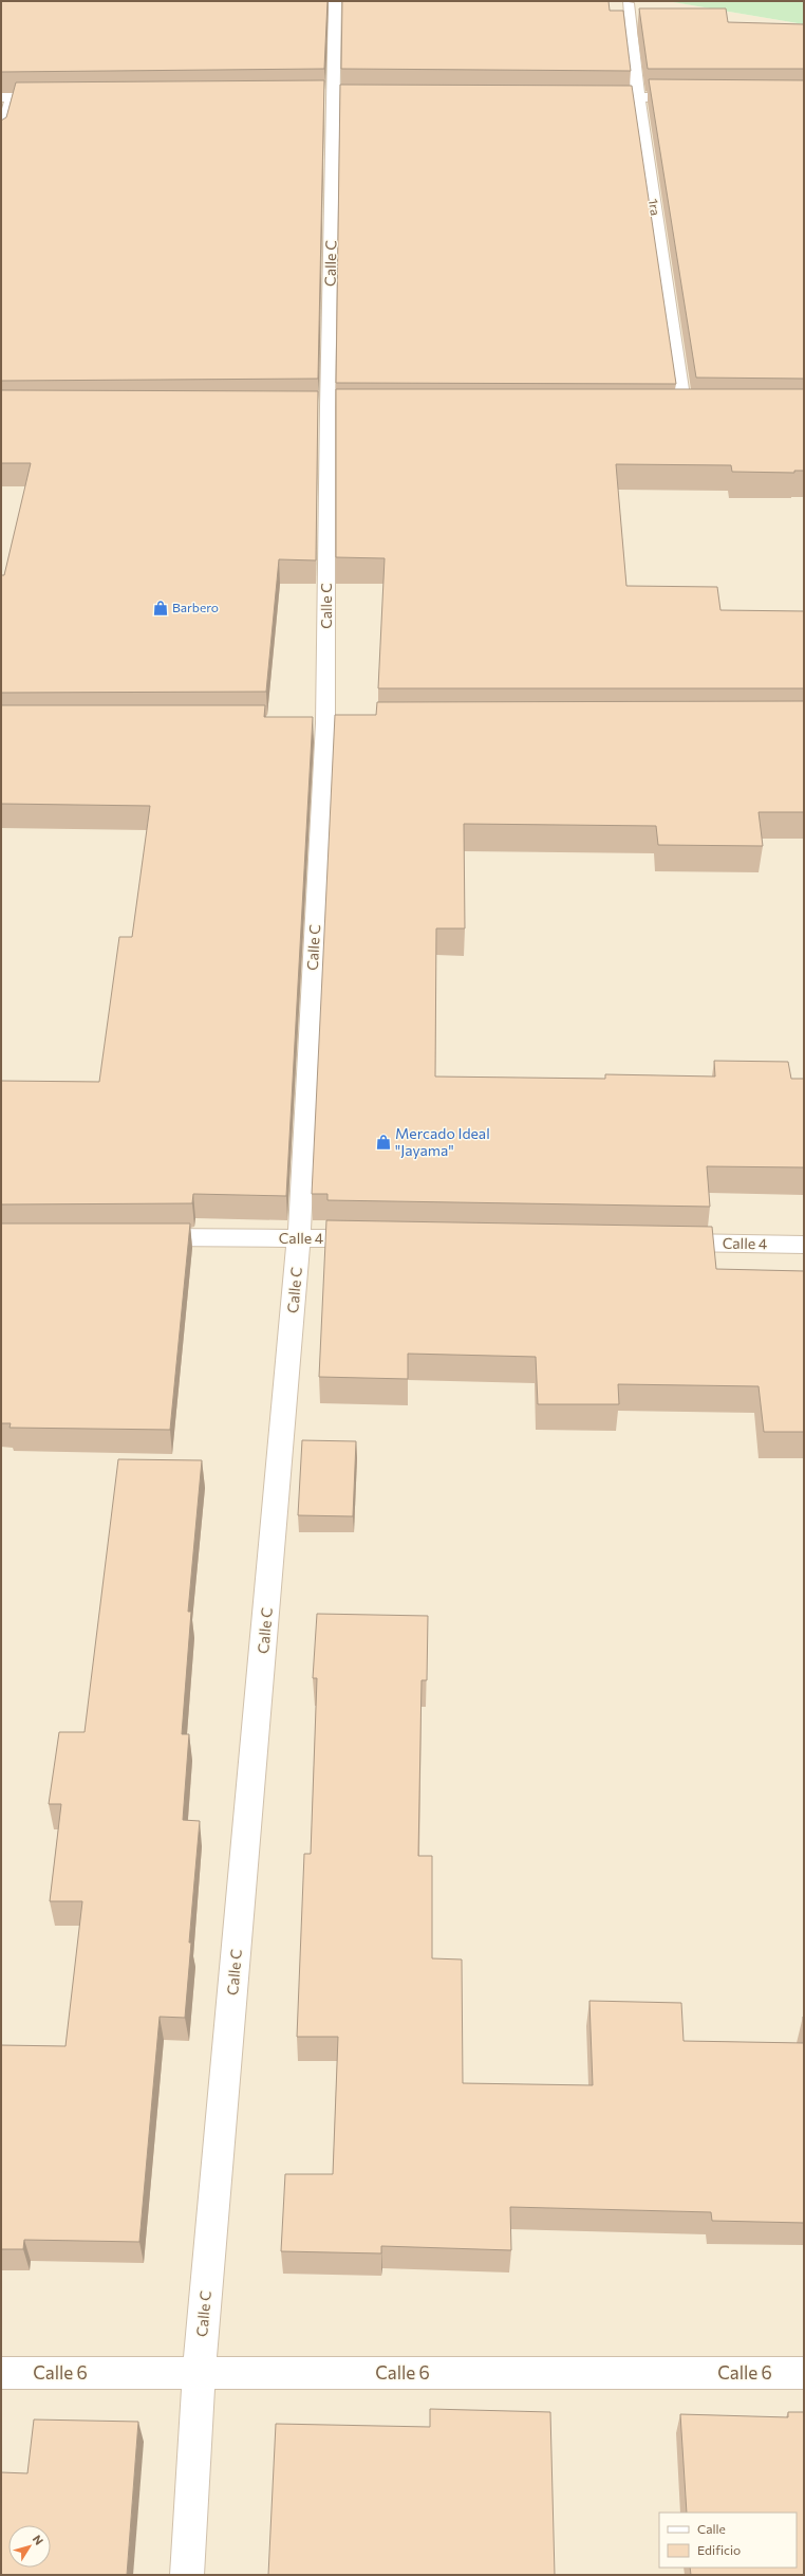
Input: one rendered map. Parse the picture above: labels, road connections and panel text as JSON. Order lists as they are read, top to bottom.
{
  "streets": {
    "street": [
      "1ra",
      "Calle C",
      "Calle 4",
      "Calle 6"
    ]
  },
  "crossings": [
    ["Calle C", "Calle 4"],
    ["Calle C", "Calle 6"]
  ],
  "places": {
    "shop": ["Barbero", "Mercado Ideal \"Jayama\""]
  },
  "legend": ["Calle", "Edificio"],
  "north": "top right"
}
